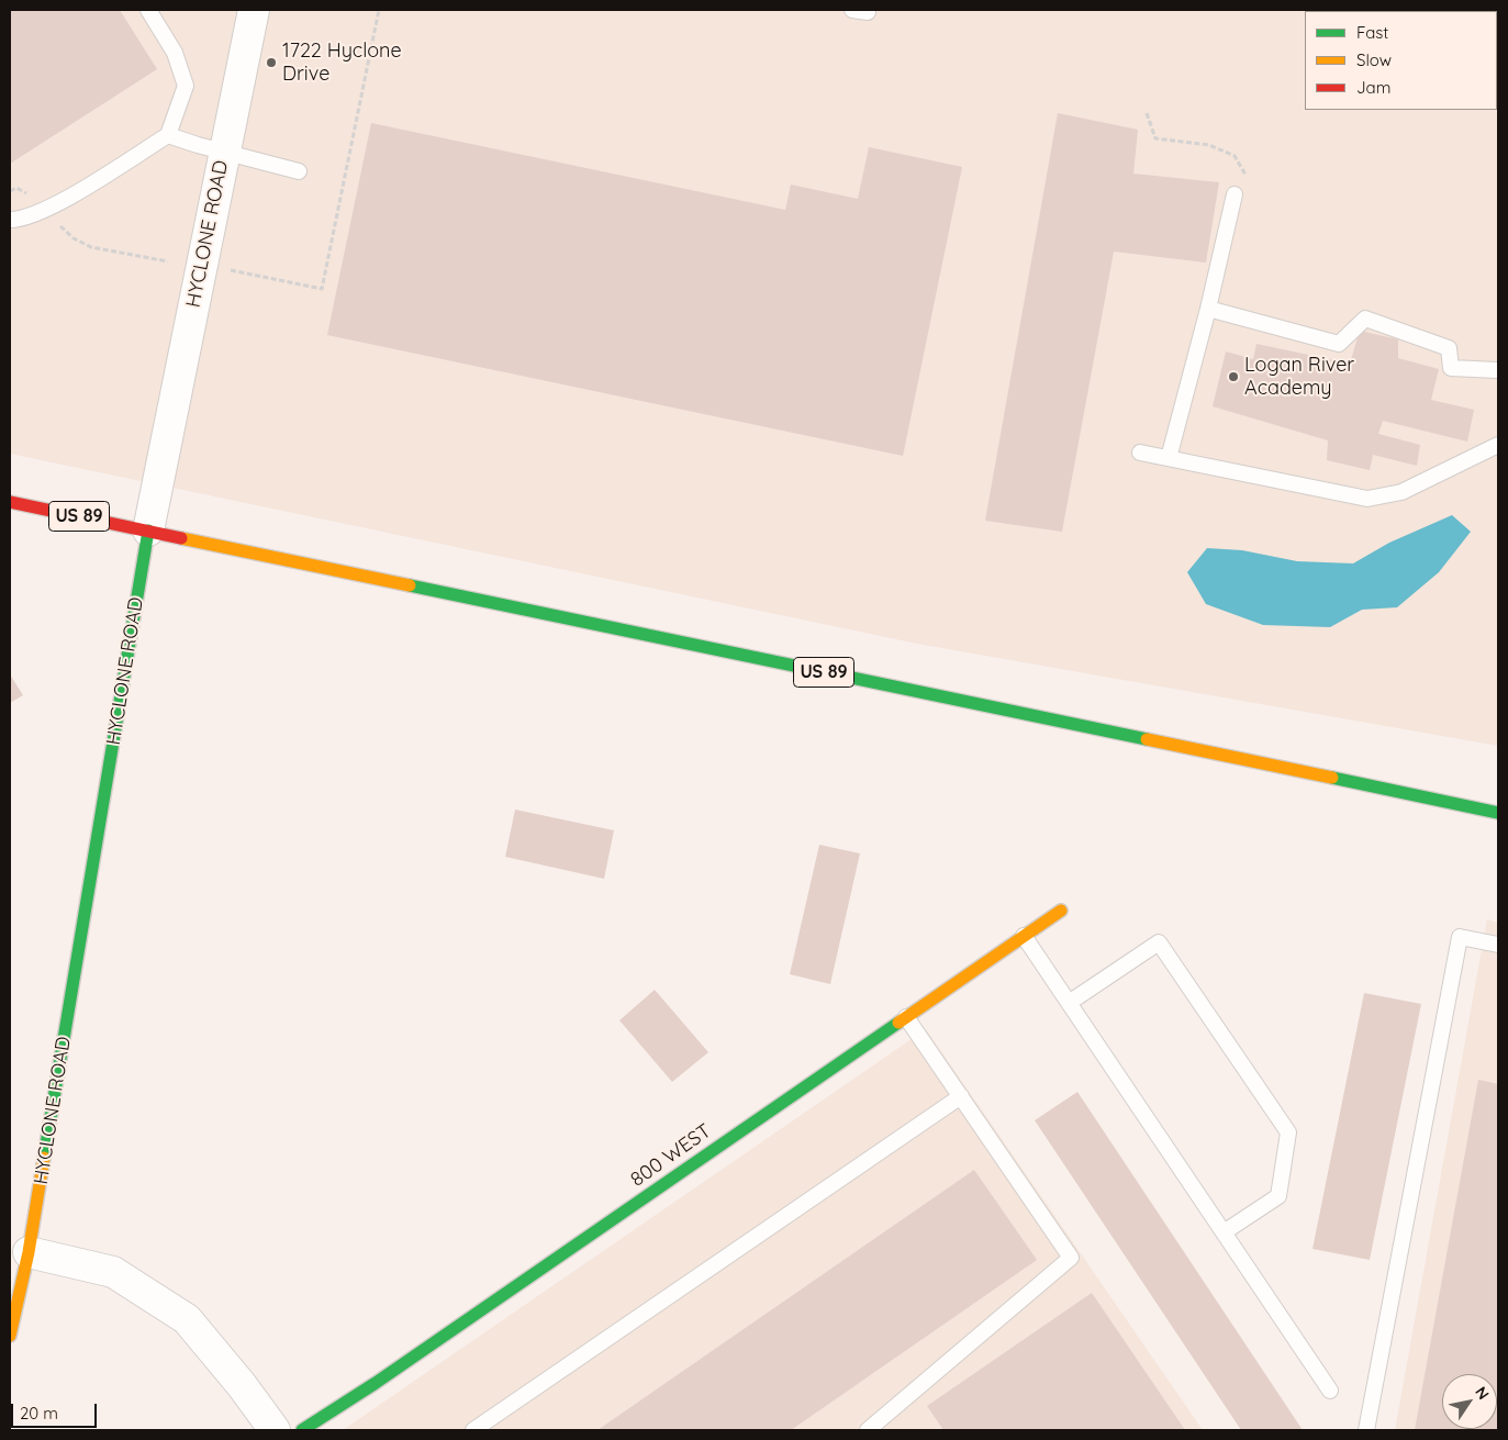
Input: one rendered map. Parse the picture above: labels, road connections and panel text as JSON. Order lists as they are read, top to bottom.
{
  "streets": {
    "main road": ["HYCLONE ROAD", "US 89", "800 WEST"]
  },
  "crossings": [
    ["HYCLONE ROAD", "US 89"]
  ],
  "places": ["1722 Hyclone Drive", "Logan River Academy"],
  "legend": ["Fast", "Slow", "Jam"],
  "scale_bar": "20 m",
  "north": "top right"
}
